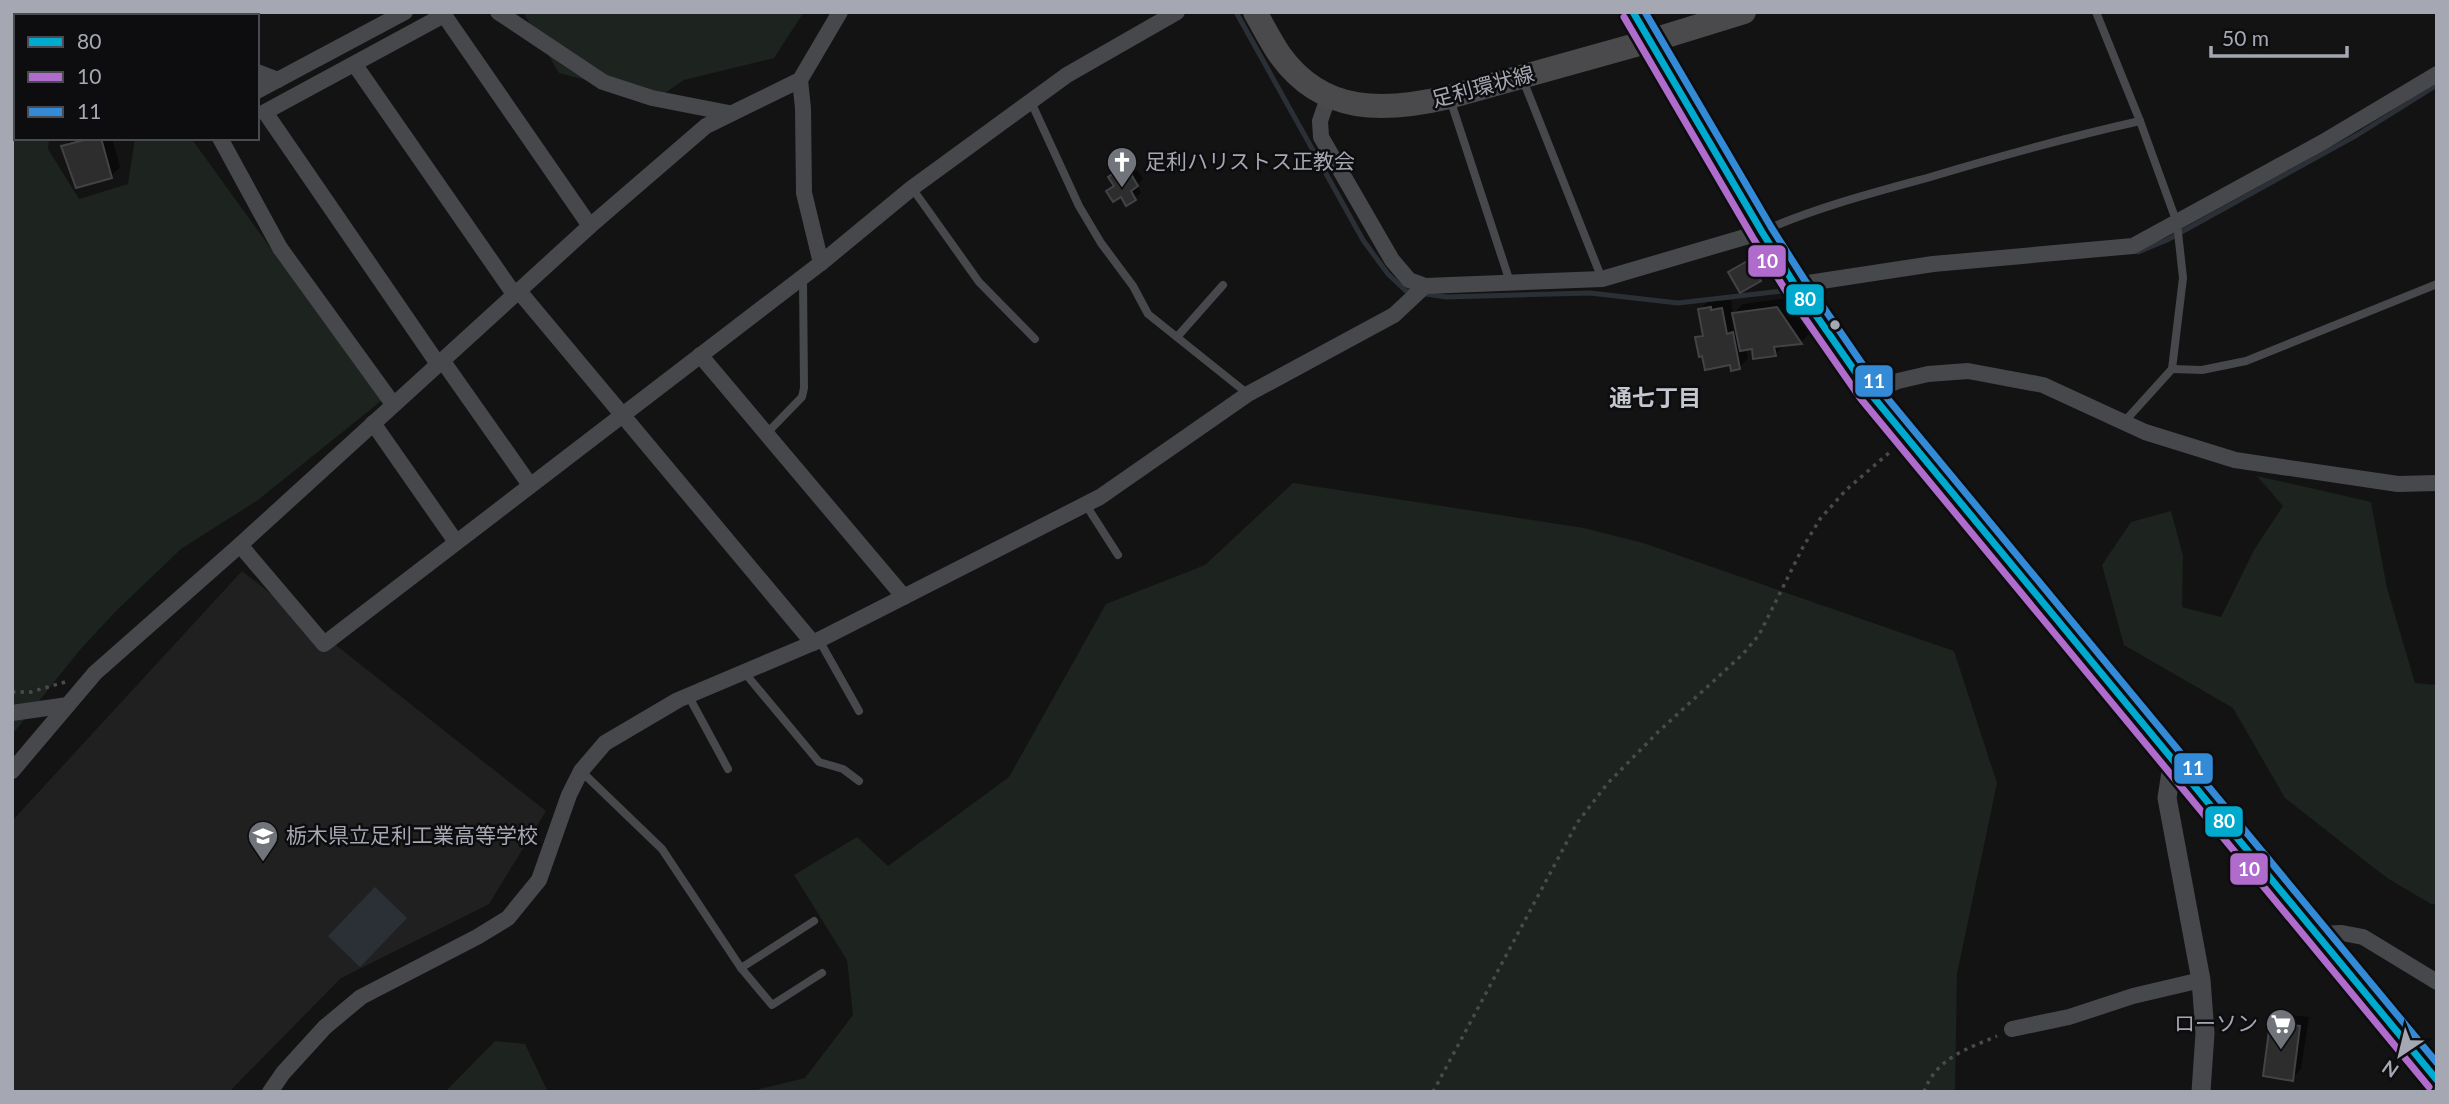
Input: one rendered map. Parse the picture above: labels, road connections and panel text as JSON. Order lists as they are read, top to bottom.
{
  "streets": {
    "main road": ["足利環状線"]
  },
  "districts": ["通七丁目"],
  "places": {
    "church": ["足利ハリストス正教会"],
    "school or university": ["栃木県立足利工業高等学校"],
    "supermarket": ["ローソン"]
  },
  "lines": ["transit line 80", "transit line 11", "transit line 10"],
  "legend": ["80", "10", "11"],
  "scale_bar": "50 m",
  "north": "bottom left"
}
